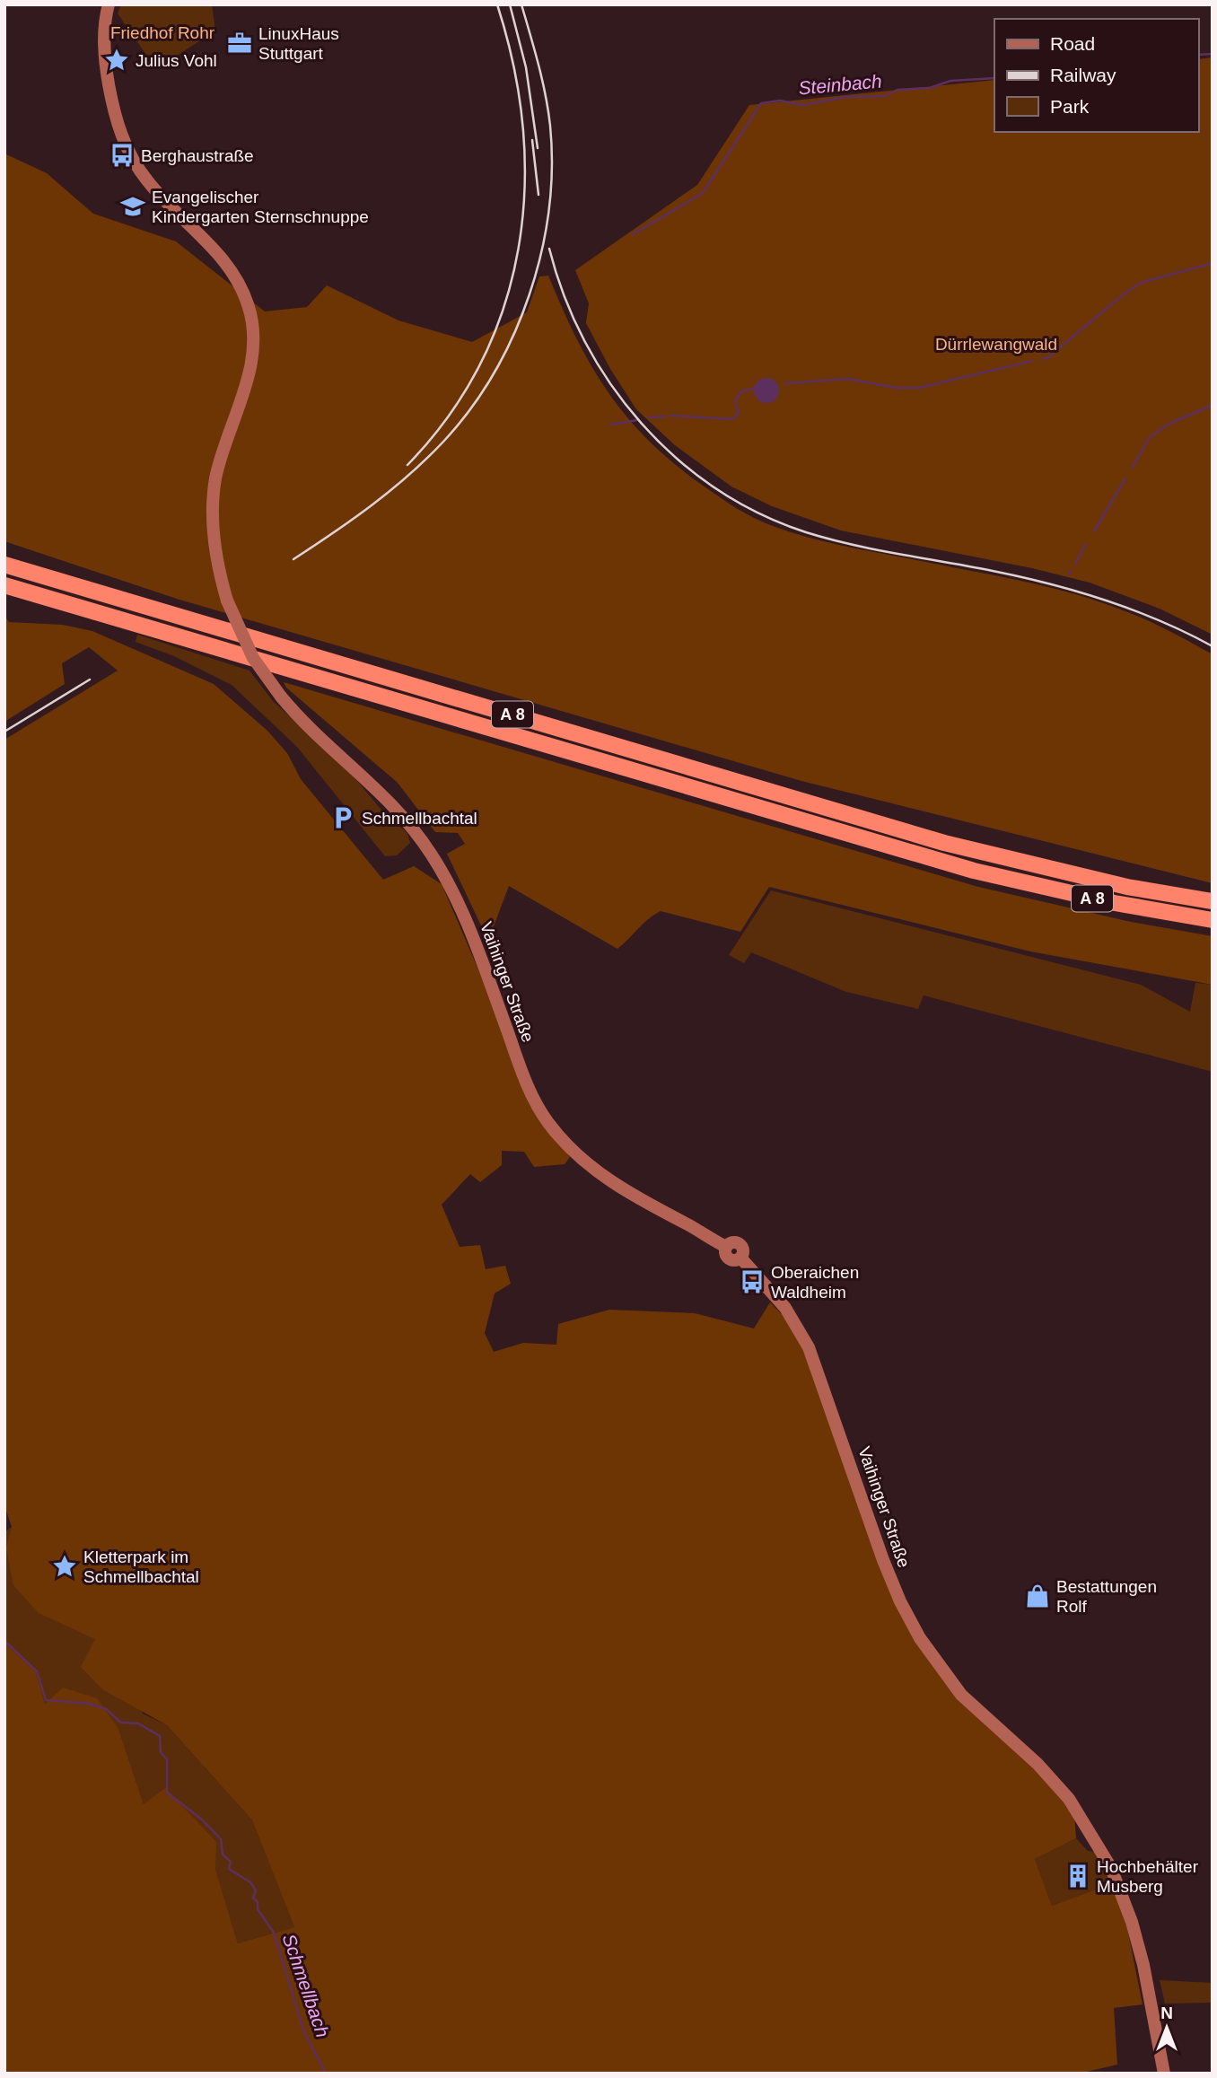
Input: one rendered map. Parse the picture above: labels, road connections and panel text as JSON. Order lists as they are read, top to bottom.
{
  "streets": {
    "highway": ["A 8"],
    "main road": ["Vaihinger Straße"]
  },
  "water": ["Steinbach", "Schmellbach"],
  "parks": ["Friedhof Rohr", "Dürrlewangwald"],
  "places": {
    "office": ["LinuxHaus Stuttgart"],
    "place": ["Julius Vohl", "Kletterpark im Schmellbachtal"],
    "bus stop": ["Berghaustraße", "Oberaichen Waldheim"],
    "school or university": ["Evangelischer Kindergarten Sternschnuppe"],
    "parking": ["Schmellbachtal"],
    "shop": ["Bestattungen Rolf"],
    "building": ["Hochbehälter Musberg"]
  },
  "legend": ["Road", "Railway", "Park"],
  "north": "top"
}
